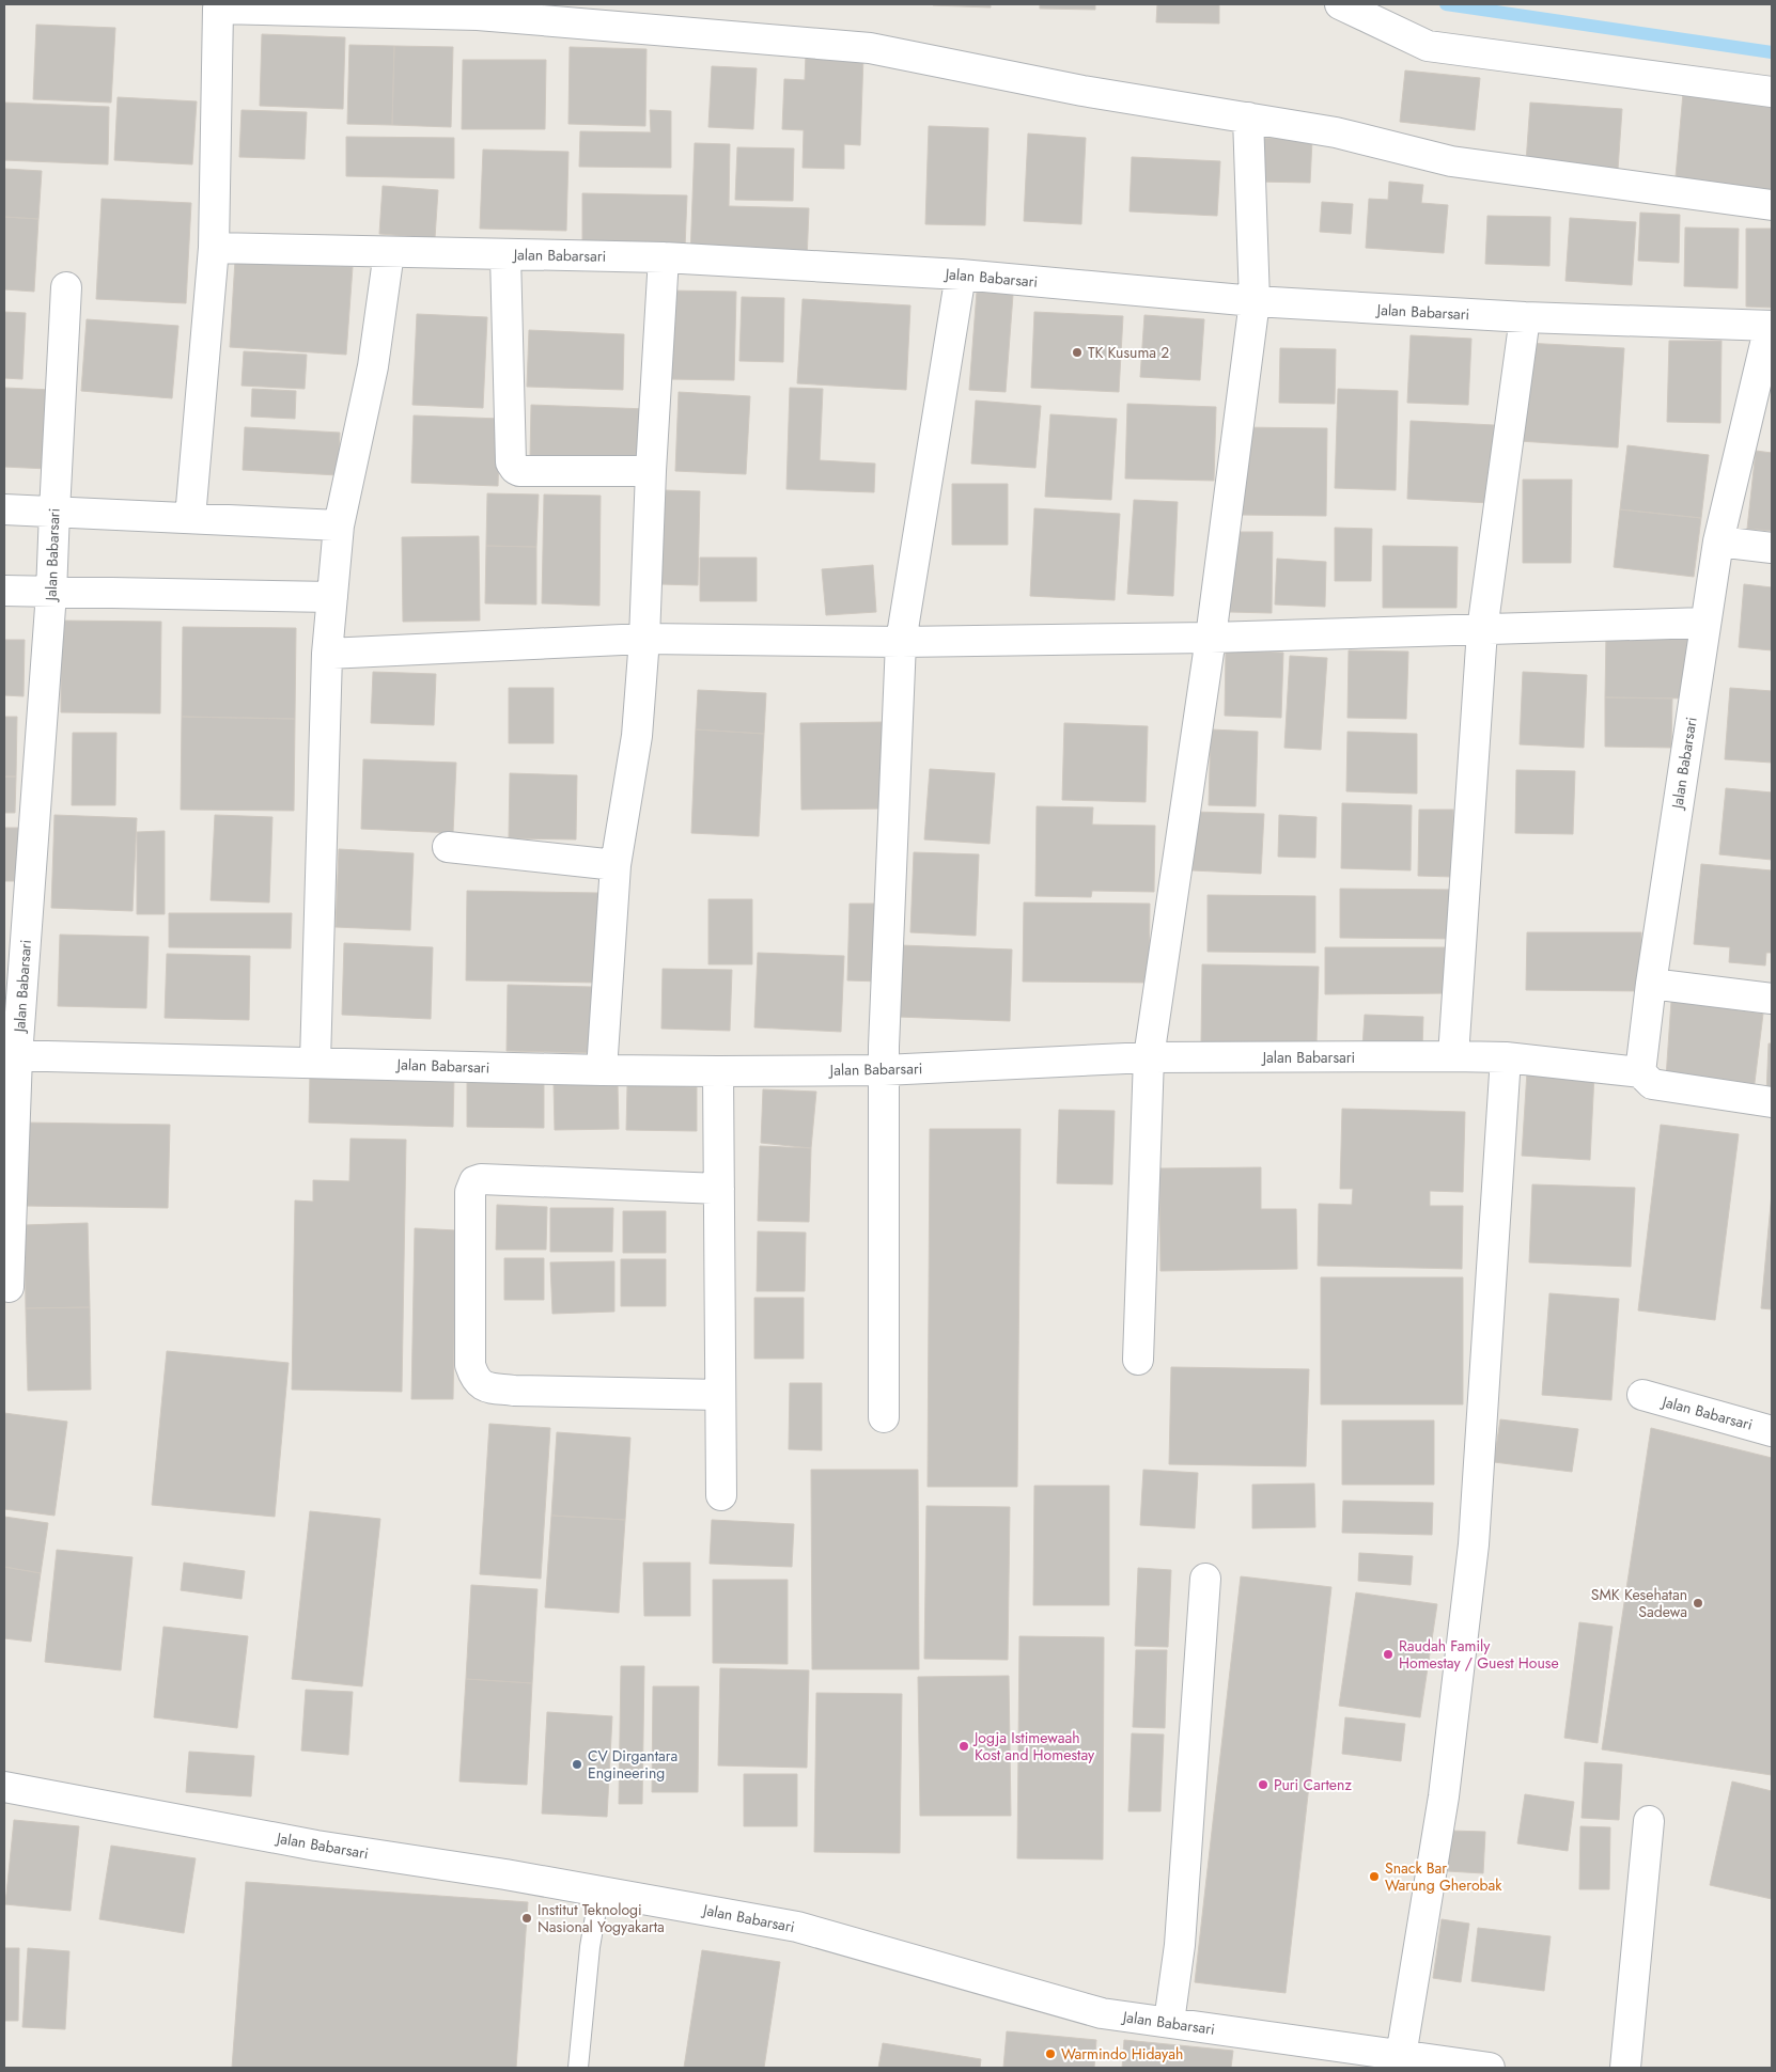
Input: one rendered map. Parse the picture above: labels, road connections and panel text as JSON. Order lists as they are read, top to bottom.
{
  "streets": {
    "street": ["Jalan Babarsari"]
  },
  "places": [
    "TK Kusuma 2",
    "SMK Kesehatan Sadewa",
    "Raudah Family Homestay / Guest House",
    "Jogja Istimewaah Kost and Homestay",
    "CV Dirgantara Engineering",
    "Puri Cartenz",
    "Snack Bar Warung Gherobak",
    "Institut Teknologi Nasional Yogyakarta",
    "Warmindo Hidayah"
  ]
}
